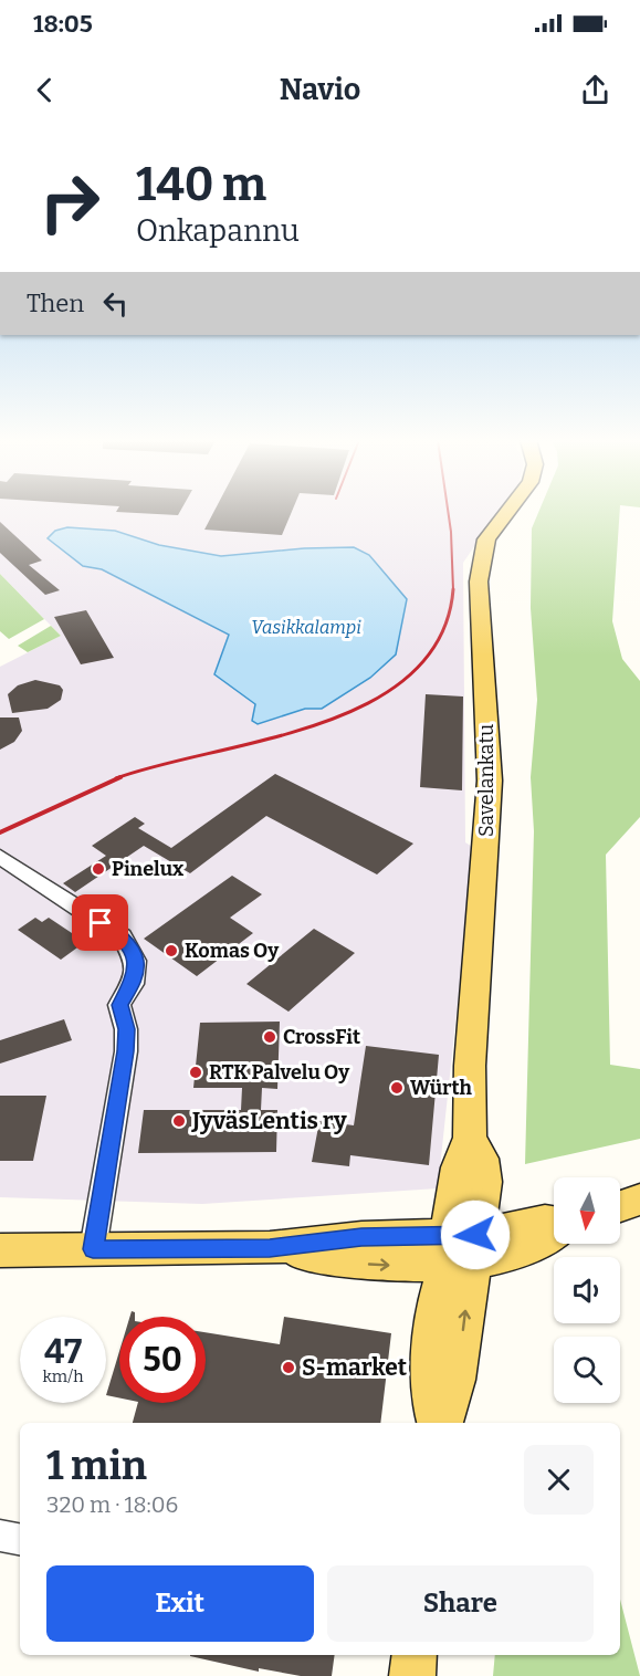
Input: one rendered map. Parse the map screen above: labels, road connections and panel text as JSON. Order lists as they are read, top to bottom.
{
  "streets": {
    "main road": ["Savelankatu"]
  },
  "water": ["Vasikkalampi"],
  "places": [
    "Pinelux",
    "Komas Oy",
    "CrossFit",
    "RTK Palvelu Oy",
    "Würth",
    "JyväsLentis ry",
    "S-market"
  ],
  "north": "bottom",
  "page": {
    "status": "18:05",
    "header": "Navio",
    "turn": ["140 m", "Onkapannu"],
    "then": "Then",
    "speed": "47 km/h",
    "limit": "50",
    "heading": ["1 min", "320 m · 18:06"],
    "buttons": ["Exit", "Share"]
  }
}
